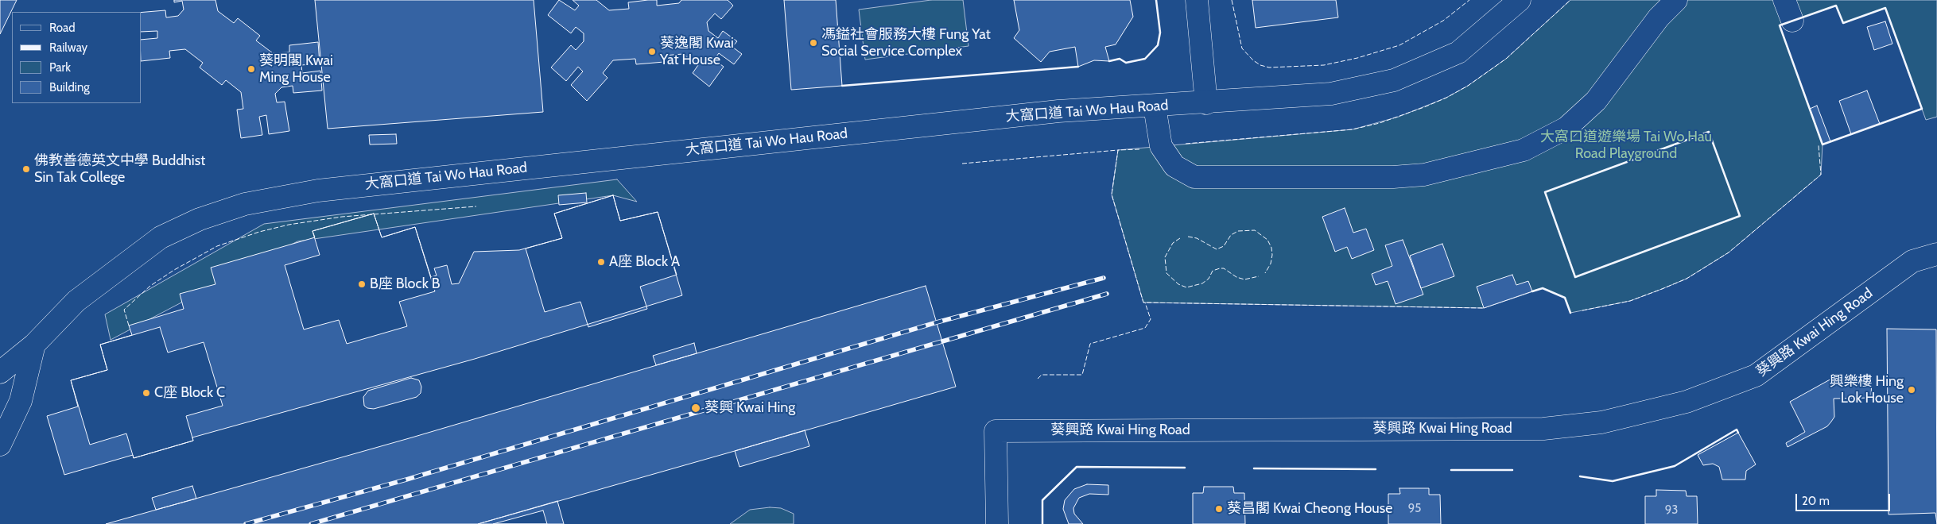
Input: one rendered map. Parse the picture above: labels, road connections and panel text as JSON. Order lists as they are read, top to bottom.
{
  "streets": {
    "street": ["大窩口道 Tai Wo Hau Road", "葵興路 Kwai Hing Road"]
  },
  "parks": ["大窩口道遊樂場 Tai Wo Hau Road Playground"],
  "places": [
    "馮鎰社會服務大樓 Fung Yat Social Service Complex",
    "葵逸閣 Kwai Yat House",
    "葵明閣 Kwai Ming House",
    "佛教善德英文中學 Buddhist Sin Tak College",
    "A座 Block A",
    "B座 Block B",
    "興樂樓 Hing Lok House",
    "C座 Block C",
    "葵興 Kwai Hing",
    "葵昌閣 Kwai Cheong House"
  ],
  "house_numbers": ["95", "93"],
  "legend": [
    "Road",
    "Railway",
    "Park",
    "Building"
  ],
  "scale_bar": "20 m"
}
